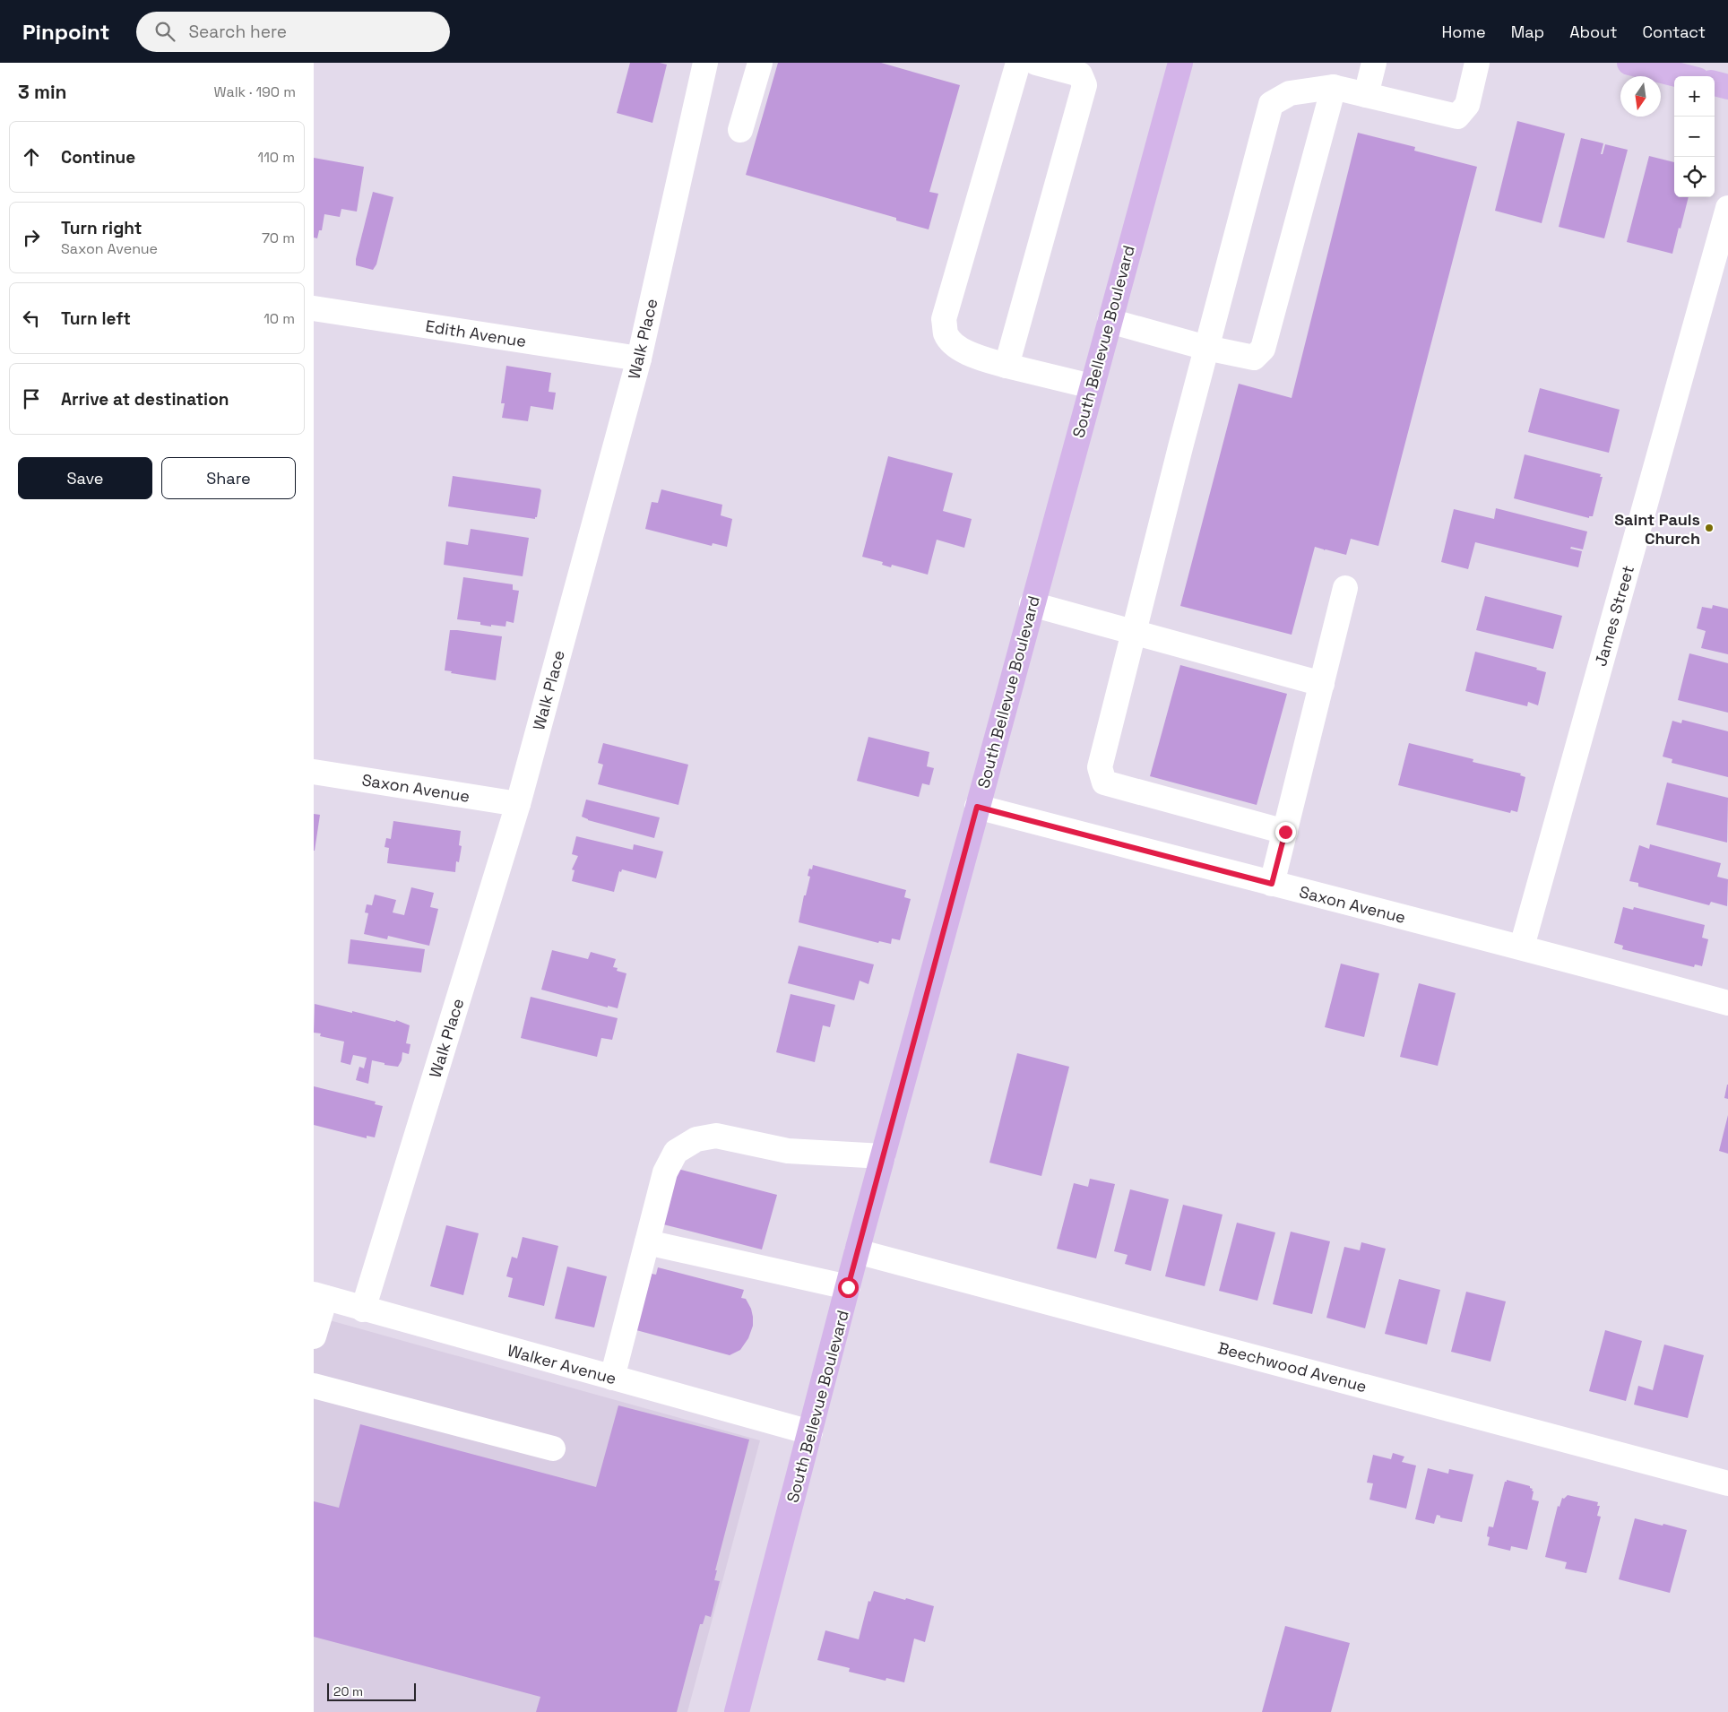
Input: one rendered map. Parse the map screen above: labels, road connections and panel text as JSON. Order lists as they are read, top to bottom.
{
  "streets": {
    "main road": ["South Bellevue Boulevard"],
    "street": [
      "Edith Avenue",
      "Walk Place",
      "James Street",
      "Saxon Avenue",
      "Walker Avenue",
      "Beechwood Avenue"
    ]
  },
  "crossings": [
    ["Edith Avenue", "Walk Place"],
    ["Walk Place", "Saxon Avenue"],
    ["Walk Place", "Walker Avenue"],
    ["South Bellevue Boulevard", "Saxon Avenue"],
    ["South Bellevue Boulevard", "Walker Avenue"],
    ["South Bellevue Boulevard", "Beechwood Avenue"],
    ["James Street", "Saxon Avenue"]
  ],
  "places": ["Saint Pauls Church"],
  "scale_bar": "20 m",
  "north": "bottom",
  "page": {
    "header": "Pinpoint",
    "search": "Search here",
    "nav": [
      "Home",
      "Map",
      "About",
      "Contact"
    ],
    "heading": ["3 min", "Walk · 190 m"],
    "map_buttons": ["+", "−"],
    "list": [
      ["Continue", "110 m"],
      ["Turn right", "Saxon Avenue", "70 m"],
      ["Turn left", "10 m"],
      "Arrive at destination"
    ],
    "buttons": ["Save", "Share"],
    "scale": "20 m"
  }
}
